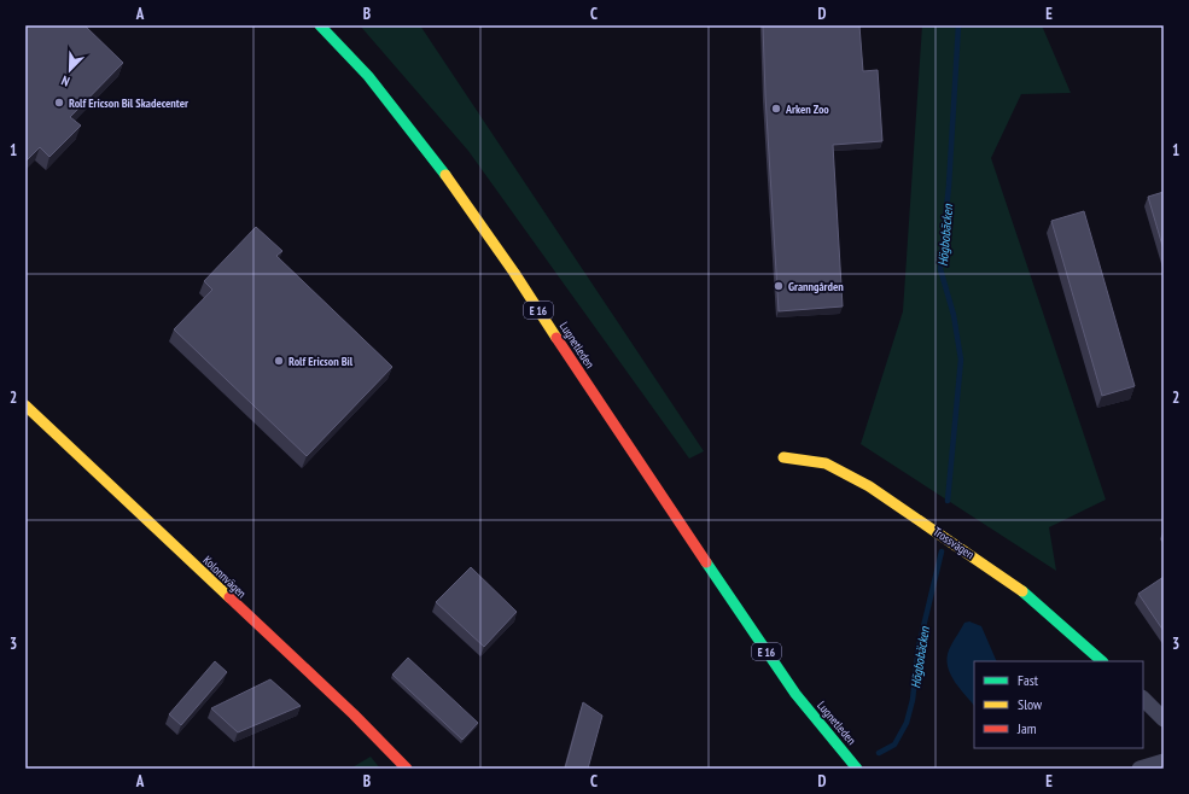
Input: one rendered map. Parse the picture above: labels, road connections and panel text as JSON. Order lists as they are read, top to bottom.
{
  "streets": {
    "main road": [
      "E 16",
      "Lugnetleden",
      "Trossvägen",
      "Kolonnvägen"
    ]
  },
  "water": ["Högbobäcken"],
  "places": [
    "Rolf Ericson Bil Skadecenter",
    "Arken Zoo",
    "Granngården",
    "Rolf Ericson Bil"
  ],
  "legend": ["Fast", "Slow", "Jam"],
  "north": "bottom left",
  "grid": {
    "columns": [
      "A",
      "B",
      "C",
      "D",
      "E"
    ],
    "rows": ["1", "2", "3"]
  }
}
